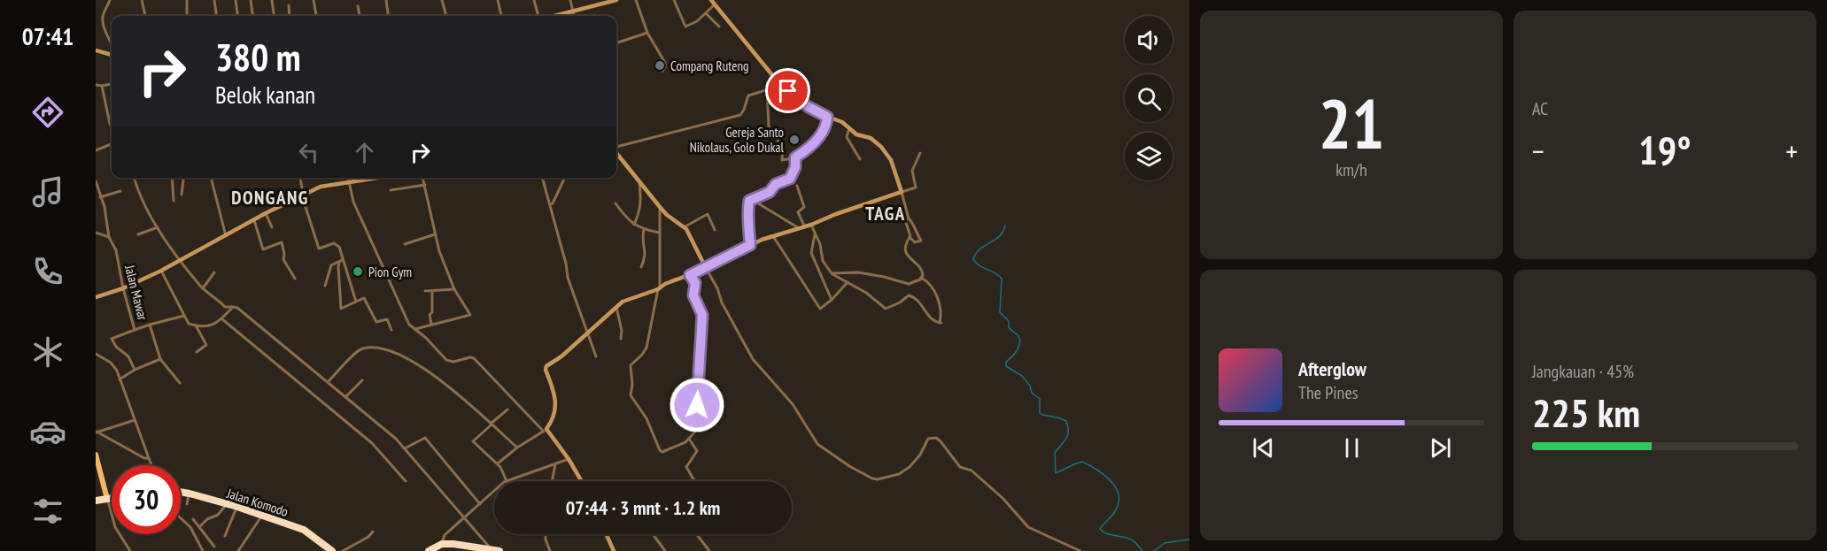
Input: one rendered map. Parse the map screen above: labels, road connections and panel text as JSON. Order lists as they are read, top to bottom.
{
  "streets": {
    "highway": ["Jalan Komodo"],
    "street": ["Jalan Mawar"]
  },
  "districts": ["DONGANG", "TAGA"],
  "places": ["Compang Ruteng", "Gereja Santo Nikolaus, Golo Dukal", "Pion Gym"],
  "page": {
    "tabs": "07:41",
    "tile": [
      ["21", "km/h"],
      "AC",
      ["Jangkauan · 45%", "225 km"]
    ],
    "turn": ["380 m", "Belok kanan"],
    "heat": ["−", "19°", "+"],
    "song": ["Afterglow", "The Pines"],
    "limit": "30",
    "trip": "07:44 · 3 mnt · 1.2 km"
  }
}
